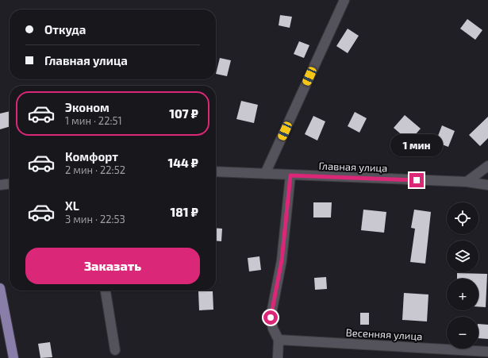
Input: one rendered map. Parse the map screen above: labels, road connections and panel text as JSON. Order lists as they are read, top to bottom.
{
  "streets": {
    "street": ["Главная улица", "Весенняя улица"]
  },
  "page": {
    "banner": ["Откуда", "Главная улица"],
    "list": [
      {
        "name": "Эконом",
        "note": "1 мин · 22:51",
        "value": "107 ₽"
      },
      {
        "name": "Комфорт",
        "note": "2 мин · 22:52",
        "value": "144 ₽"
      },
      {
        "name": "XL",
        "note": "3 мин · 22:53",
        "value": "181 ₽"
      }
    ],
    "bubble": "1 мин",
    "map_buttons": ["+", "−"],
    "buttons": "Заказать"
  }
}
